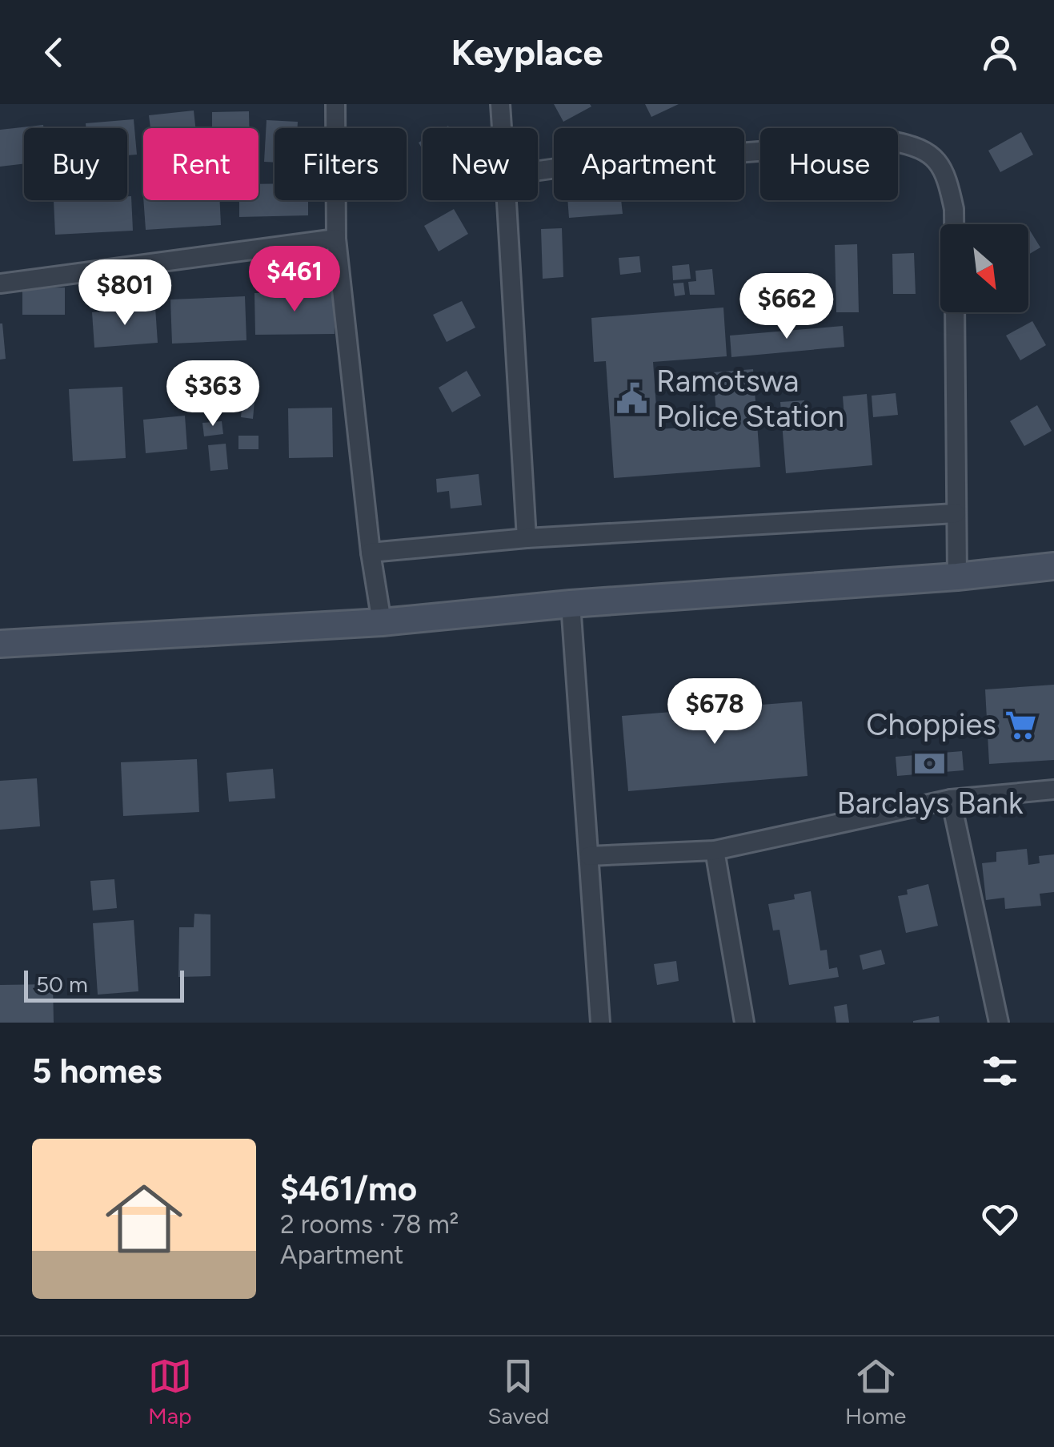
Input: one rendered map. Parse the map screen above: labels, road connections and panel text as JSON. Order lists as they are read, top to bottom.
{
  "places": {
    "public building": ["Ramotswa Police Station"],
    "supermarket": ["Choppies"],
    "bank": ["Barclays Bank"]
  },
  "scale_bar": "50 m",
  "north": "bottom right",
  "page": {
    "header": "Keyplace",
    "chip": [
      "Buy",
      "Rent",
      "Filters",
      "New",
      "Apartment",
      "House"
    ],
    "price": [
      "$461",
      "$801",
      "$662",
      "$363",
      "$678"
    ],
    "scale": "50 m",
    "heading": "5 homes",
    "list": [
      {
        "name": "$461/mo",
        "note": "2 rooms · 78 m² · Apartment"
      }
    ],
    "tabs": ["Map", "Saved", "Home"]
  }
}
